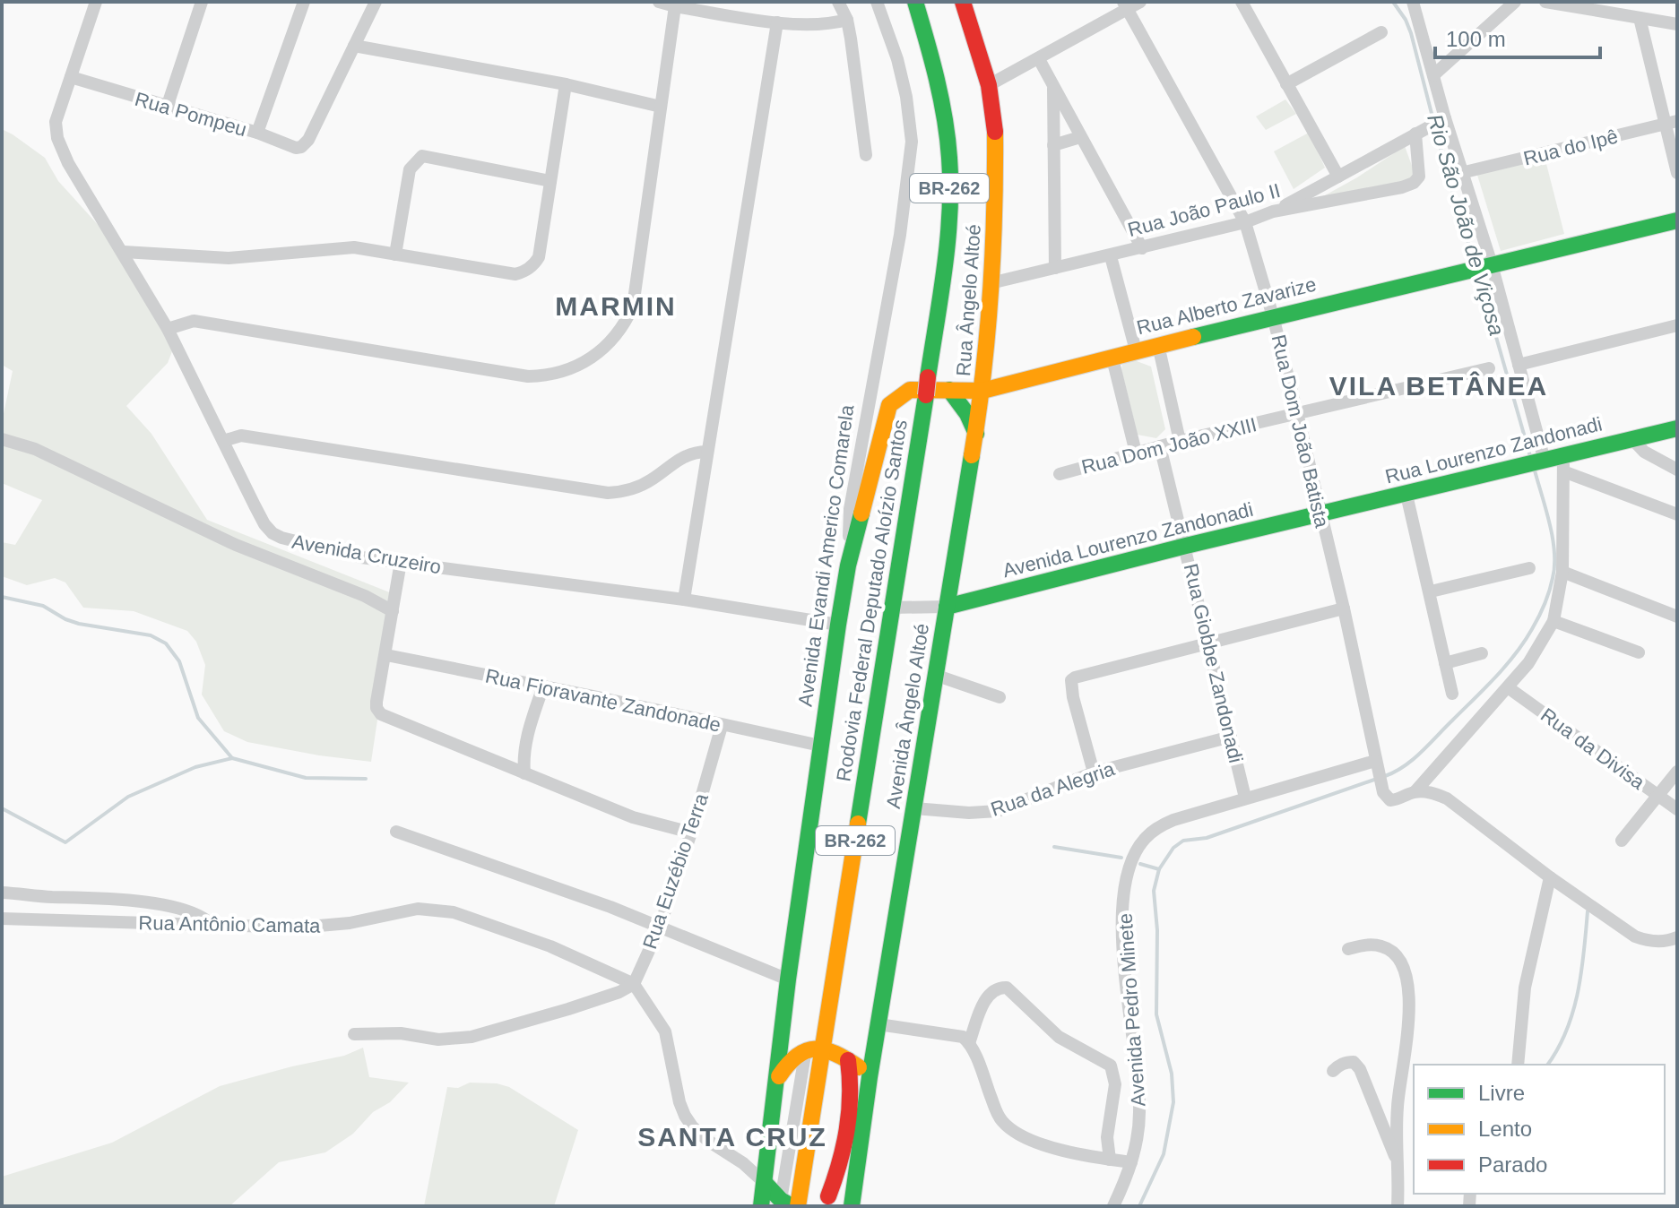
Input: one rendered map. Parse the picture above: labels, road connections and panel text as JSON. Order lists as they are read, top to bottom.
{
  "streets": {
    "main road": [
      "BR-262",
      "Rua Ângelo Altoé",
      "Rua Alberto Zavarize",
      "Rua Lourenzo Zandonadi",
      "Avenida Lourenzo Zandonadi",
      "Avenida Evandi Americo Comarela",
      "Rodovia Federal Deputado Aloízio Santos",
      "Avenida Ângelo Altoé"
    ],
    "street": [
      "Rua Pompeu",
      "Rua do Ipê",
      "Rua João Paulo II",
      "Rua Dom João Batista",
      "Rua Dom João XXIII",
      "Avenida Cruzeiro",
      "Rua Giobbe Zandonadi",
      "Rua Fioravante Zandonade",
      "Rua da Divisa",
      "Rua da Alegria",
      "Rua Euzébio Terra",
      "Rua Antônio Camata",
      "Avenida Pedro Minete"
    ]
  },
  "crossings": [
    ["Rua Pompeu", "Avenida Cruzeiro"],
    ["Rua João Paulo II", "Rua Ângelo Altoé"],
    ["Rua João Paulo II", "Rua Dom João Batista"],
    ["Rua Ângelo Altoé", "Rua Alberto Zavarize"],
    ["Rua Ângelo Altoé", "Avenida Ângelo Altoé"],
    ["Rua Alberto Zavarize", "Rua Dom João Batista"],
    ["Rua Alberto Zavarize", "Avenida Ângelo Altoé"],
    ["Rua Dom João Batista", "Rua Dom João XXIII"],
    ["Rua Dom João Batista", "Rua Lourenzo Zandonadi"],
    ["Rua Dom João Batista", "Avenida Lourenzo Zandonadi"],
    ["Rua Dom João Batista", "Avenida Pedro Minete"],
    ["Rua Dom João XXIII", "Rua Giobbe Zandonadi"],
    ["Rua Lourenzo Zandonadi", "Avenida Lourenzo Zandonadi"],
    ["Avenida Lourenzo Zandonadi", "Rua Giobbe Zandonadi"],
    ["Avenida Lourenzo Zandonadi", "Avenida Ângelo Altoé"],
    ["Avenida Cruzeiro", "Avenida Evandi Americo Comarela"],
    ["Avenida Evandi Americo Comarela", "Rua Fioravante Zandonade"],
    ["Rua Giobbe Zandonadi", "Rua da Alegria"],
    ["Rua Giobbe Zandonadi", "Avenida Pedro Minete"],
    ["Rua Fioravante Zandonade", "Rua Euzébio Terra"],
    ["Avenida Ângelo Altoé", "Rua da Alegria"],
    ["Rua Euzébio Terra", "Rua Antônio Camata"]
  ],
  "districts": ["MARMIN", "VILA BETÂNEA", "SANTA CRUZ"],
  "water": ["Rio São João de Viçosa"],
  "legend": ["Livre", "Lento", "Parado"],
  "scale_bar": "100 m"
}
